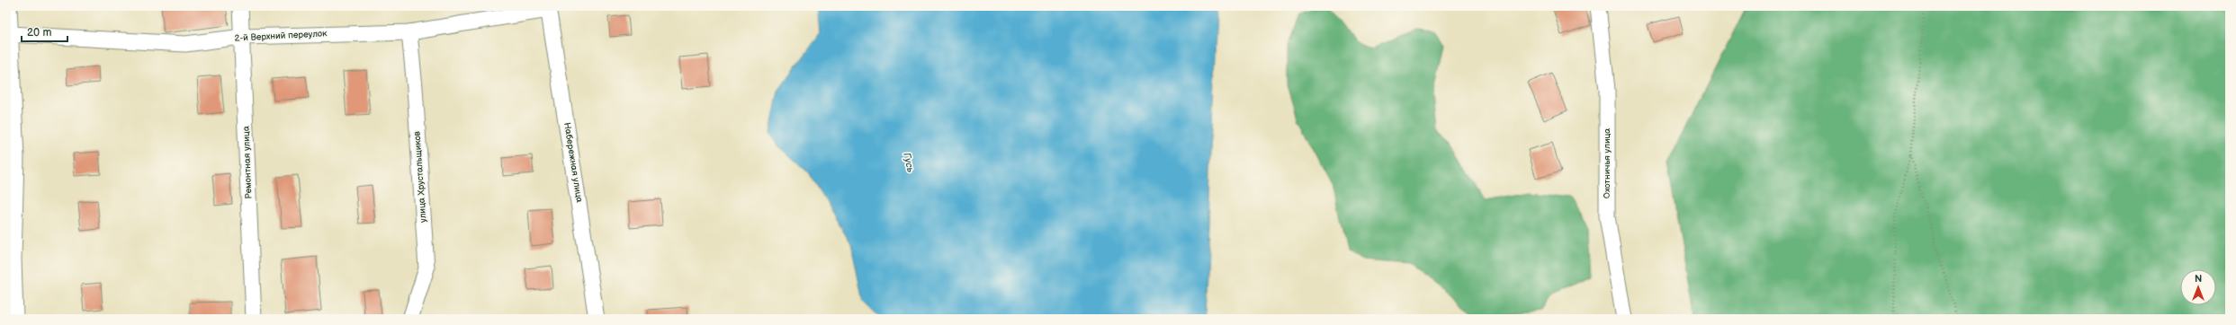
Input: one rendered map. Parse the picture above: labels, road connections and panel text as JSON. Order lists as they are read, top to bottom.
{
  "streets": {
    "street": [
      "2-й Верхний переулок",
      "Ремонтная улица",
      "Набережная улица",
      "Охотничья улица",
      "улица Хрустальщиков"
    ]
  },
  "crossings": [
    ["2-й Верхний переулок", "Ремонтная улица"],
    ["2-й Верхний переулок", "Набережная улица"],
    ["2-й Верхний переулок", "улица Хрустальщиков"]
  ],
  "water": ["Гусь"],
  "scale_bar": "20 m",
  "north": "top"
}
